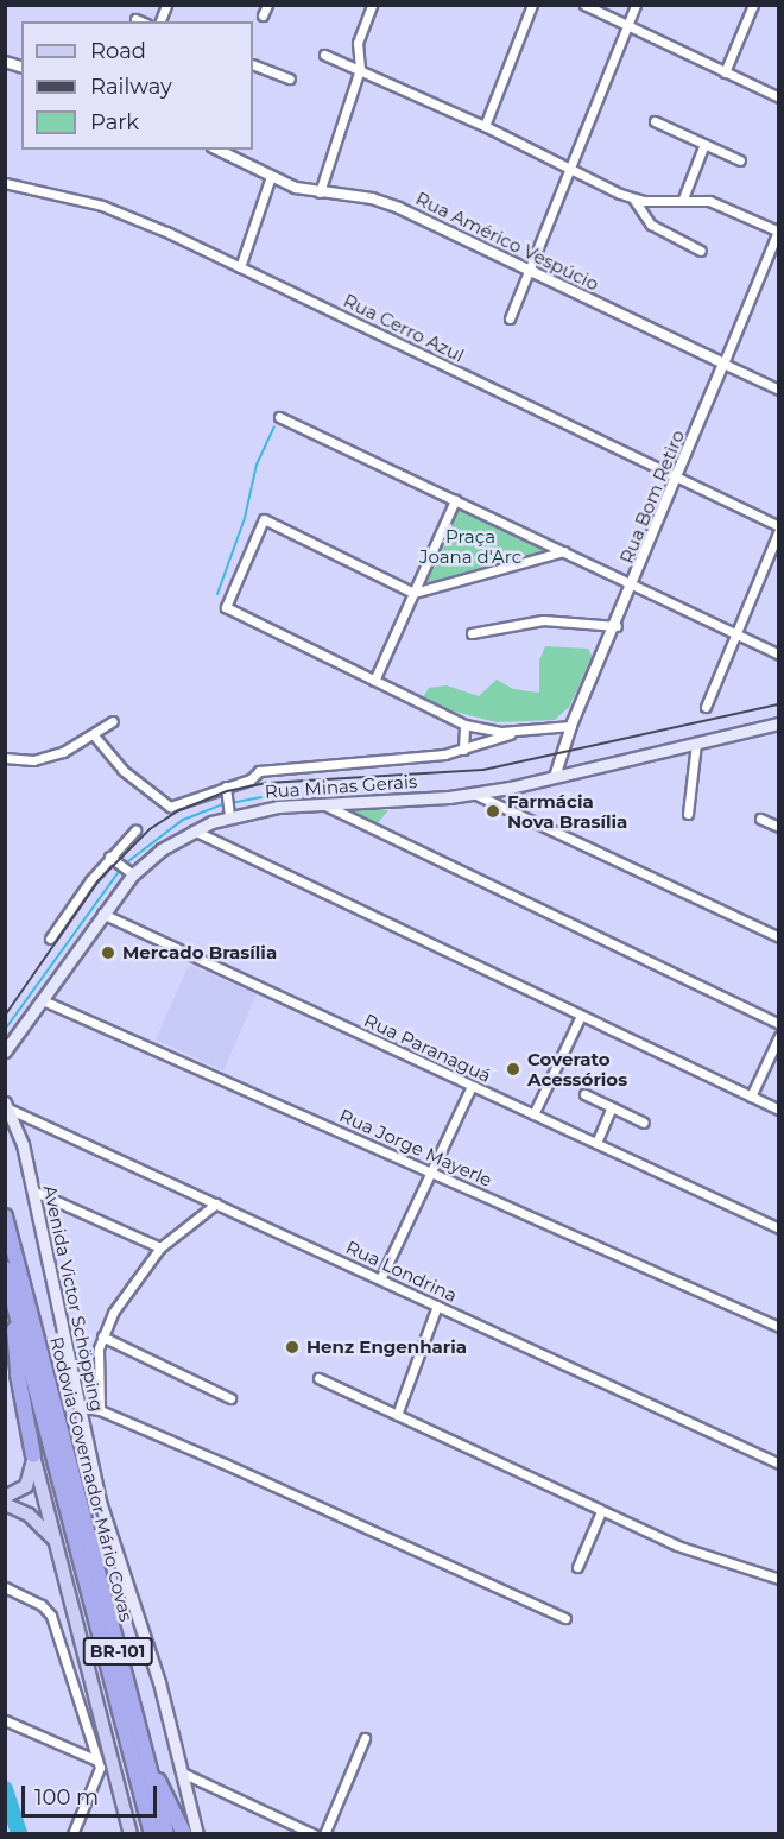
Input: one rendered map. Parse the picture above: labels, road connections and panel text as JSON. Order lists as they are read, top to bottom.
{
  "streets": {
    "highway": ["Rodovia Governador Mário Covas", "BR-101"],
    "main road": ["Rua Minas Gerais", "Avenida Victor Schöpping"],
    "street": [
      "Rua Américo Vespúcio",
      "Rua Cerro Azul",
      "Rua Bom Retiro",
      "Rua Paranaguá",
      "Rua Jorge Mayerle",
      "Rua Londrina"
    ]
  },
  "crossings": [
    ["Rua Américo Vespúcio", "Rua Bom Retiro"],
    ["Rua Cerro Azul", "Rua Bom Retiro"],
    ["Rua Bom Retiro", "Rua Minas Gerais"],
    ["Rua Minas Gerais", "Rua Paranaguá"],
    ["Rua Minas Gerais", "Rua Jorge Mayerle"],
    ["Rua Londrina", "Avenida Victor Schöpping"]
  ],
  "parks": ["Praça Joana d'Arc"],
  "places": [
    "Farmácia Nova Brasília",
    "Mercado Brasília",
    "Coverato Acessórios",
    "Henz Engenharia"
  ],
  "legend": ["Road", "Railway", "Park"],
  "scale_bar": "100 m"
}
